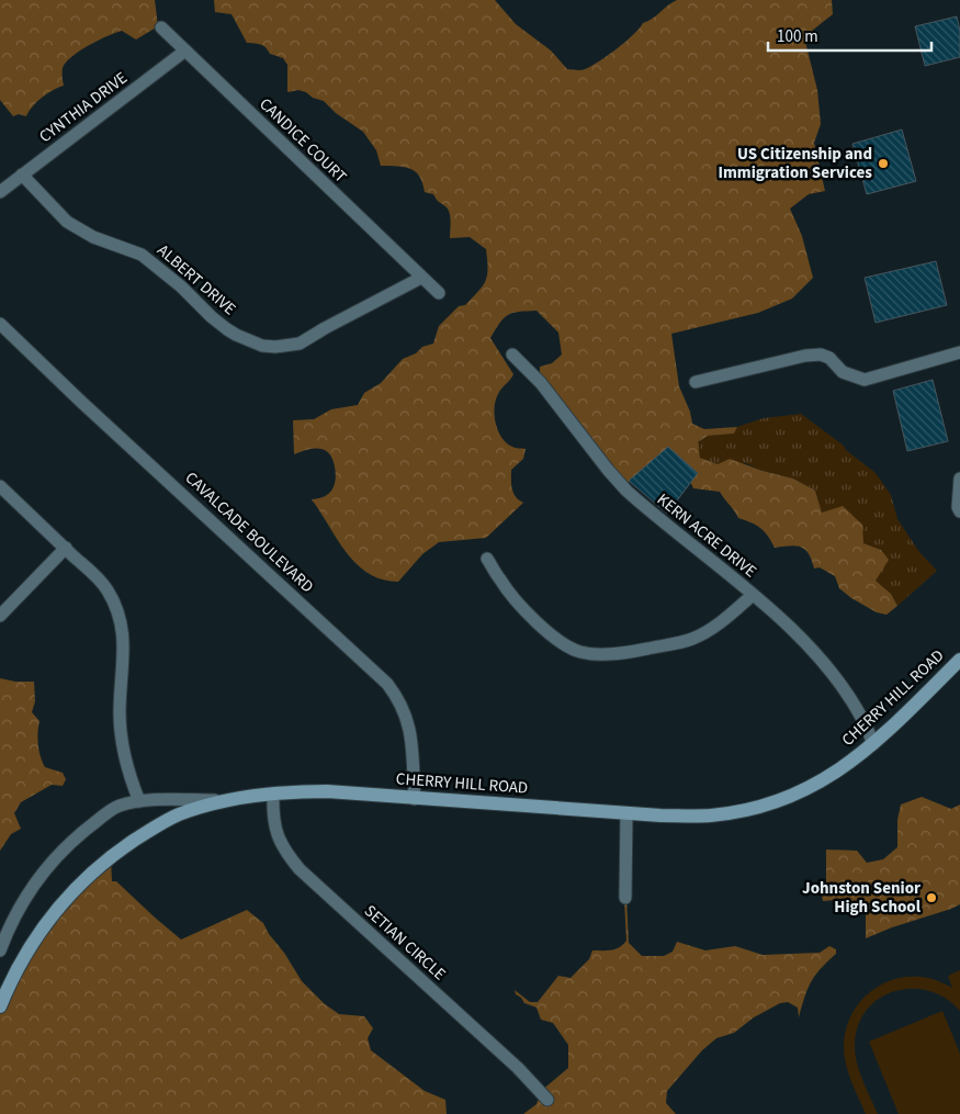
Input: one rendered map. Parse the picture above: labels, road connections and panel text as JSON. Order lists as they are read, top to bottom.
{
  "streets": {
    "main road": ["CHERRY HILL ROAD"],
    "street": [
      "CYNTHIA DRIVE",
      "CANDICE COURT",
      "ALBERT DRIVE",
      "CAVALCADE BOULEVARD",
      "KERN ACRE DRIVE",
      "SETIAN CIRCLE"
    ]
  },
  "crossings": [
    ["CYNTHIA DRIVE", "CANDICE COURT"],
    ["CYNTHIA DRIVE", "ALBERT DRIVE"],
    ["CANDICE COURT", "ALBERT DRIVE"],
    ["CAVALCADE BOULEVARD", "CHERRY HILL ROAD"],
    ["KERN ACRE DRIVE", "CHERRY HILL ROAD"],
    ["CHERRY HILL ROAD", "SETIAN CIRCLE"]
  ],
  "places": ["US Citizenship and Immigration Services", "Johnston Senior High School"],
  "scale_bar": "100 m"
}
